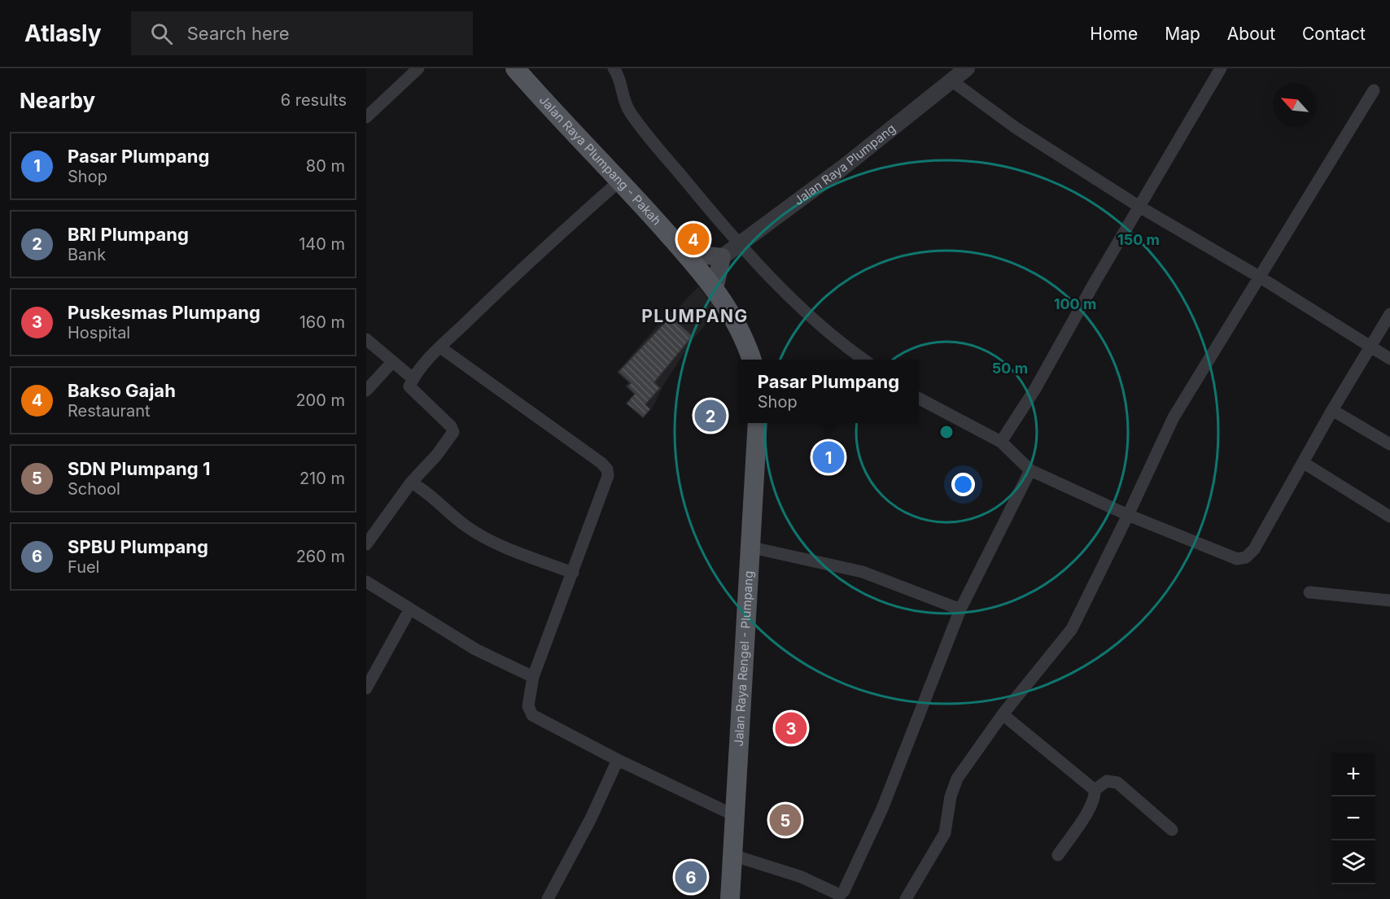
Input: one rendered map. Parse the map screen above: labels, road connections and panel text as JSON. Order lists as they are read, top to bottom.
{
  "streets": {
    "main road": ["Jalan Raya Plumpang - Pakah", "Jalan Raya Rengel - Plumpang"],
    "street": ["Jalan Raya Plumpang"]
  },
  "districts": ["PLUMPANG"],
  "north": "top left",
  "page": {
    "header": "Atlasly",
    "search": "Search here",
    "nav": [
      "Home",
      "Map",
      "About",
      "Contact"
    ],
    "heading": ["Nearby", "6 results"],
    "list": [
      {
        "mark": "1",
        "name": "Pasar Plumpang",
        "note": "Shop",
        "value": "80 m"
      },
      {
        "mark": "2",
        "name": "BRI Plumpang",
        "note": "Bank",
        "value": "140 m"
      },
      {
        "mark": "3",
        "name": "Puskesmas Plumpang",
        "note": "Hospital",
        "value": "160 m"
      },
      {
        "mark": "4",
        "name": "Bakso Gajah",
        "note": "Restaurant",
        "value": "200 m"
      },
      {
        "mark": "5",
        "name": "SDN Plumpang 1",
        "note": "School",
        "value": "210 m"
      },
      {
        "mark": "6",
        "name": "SPBU Plumpang",
        "note": "Fuel",
        "value": "260 m"
      }
    ],
    "pins": [
      "4",
      "2",
      "1",
      "3",
      "5",
      "6"
    ],
    "popup": ["Pasar Plumpang", "Shop"],
    "map_buttons": ["+", "−"]
  },
  "rings": ["150 m", "100 m", "50 m"]
}
